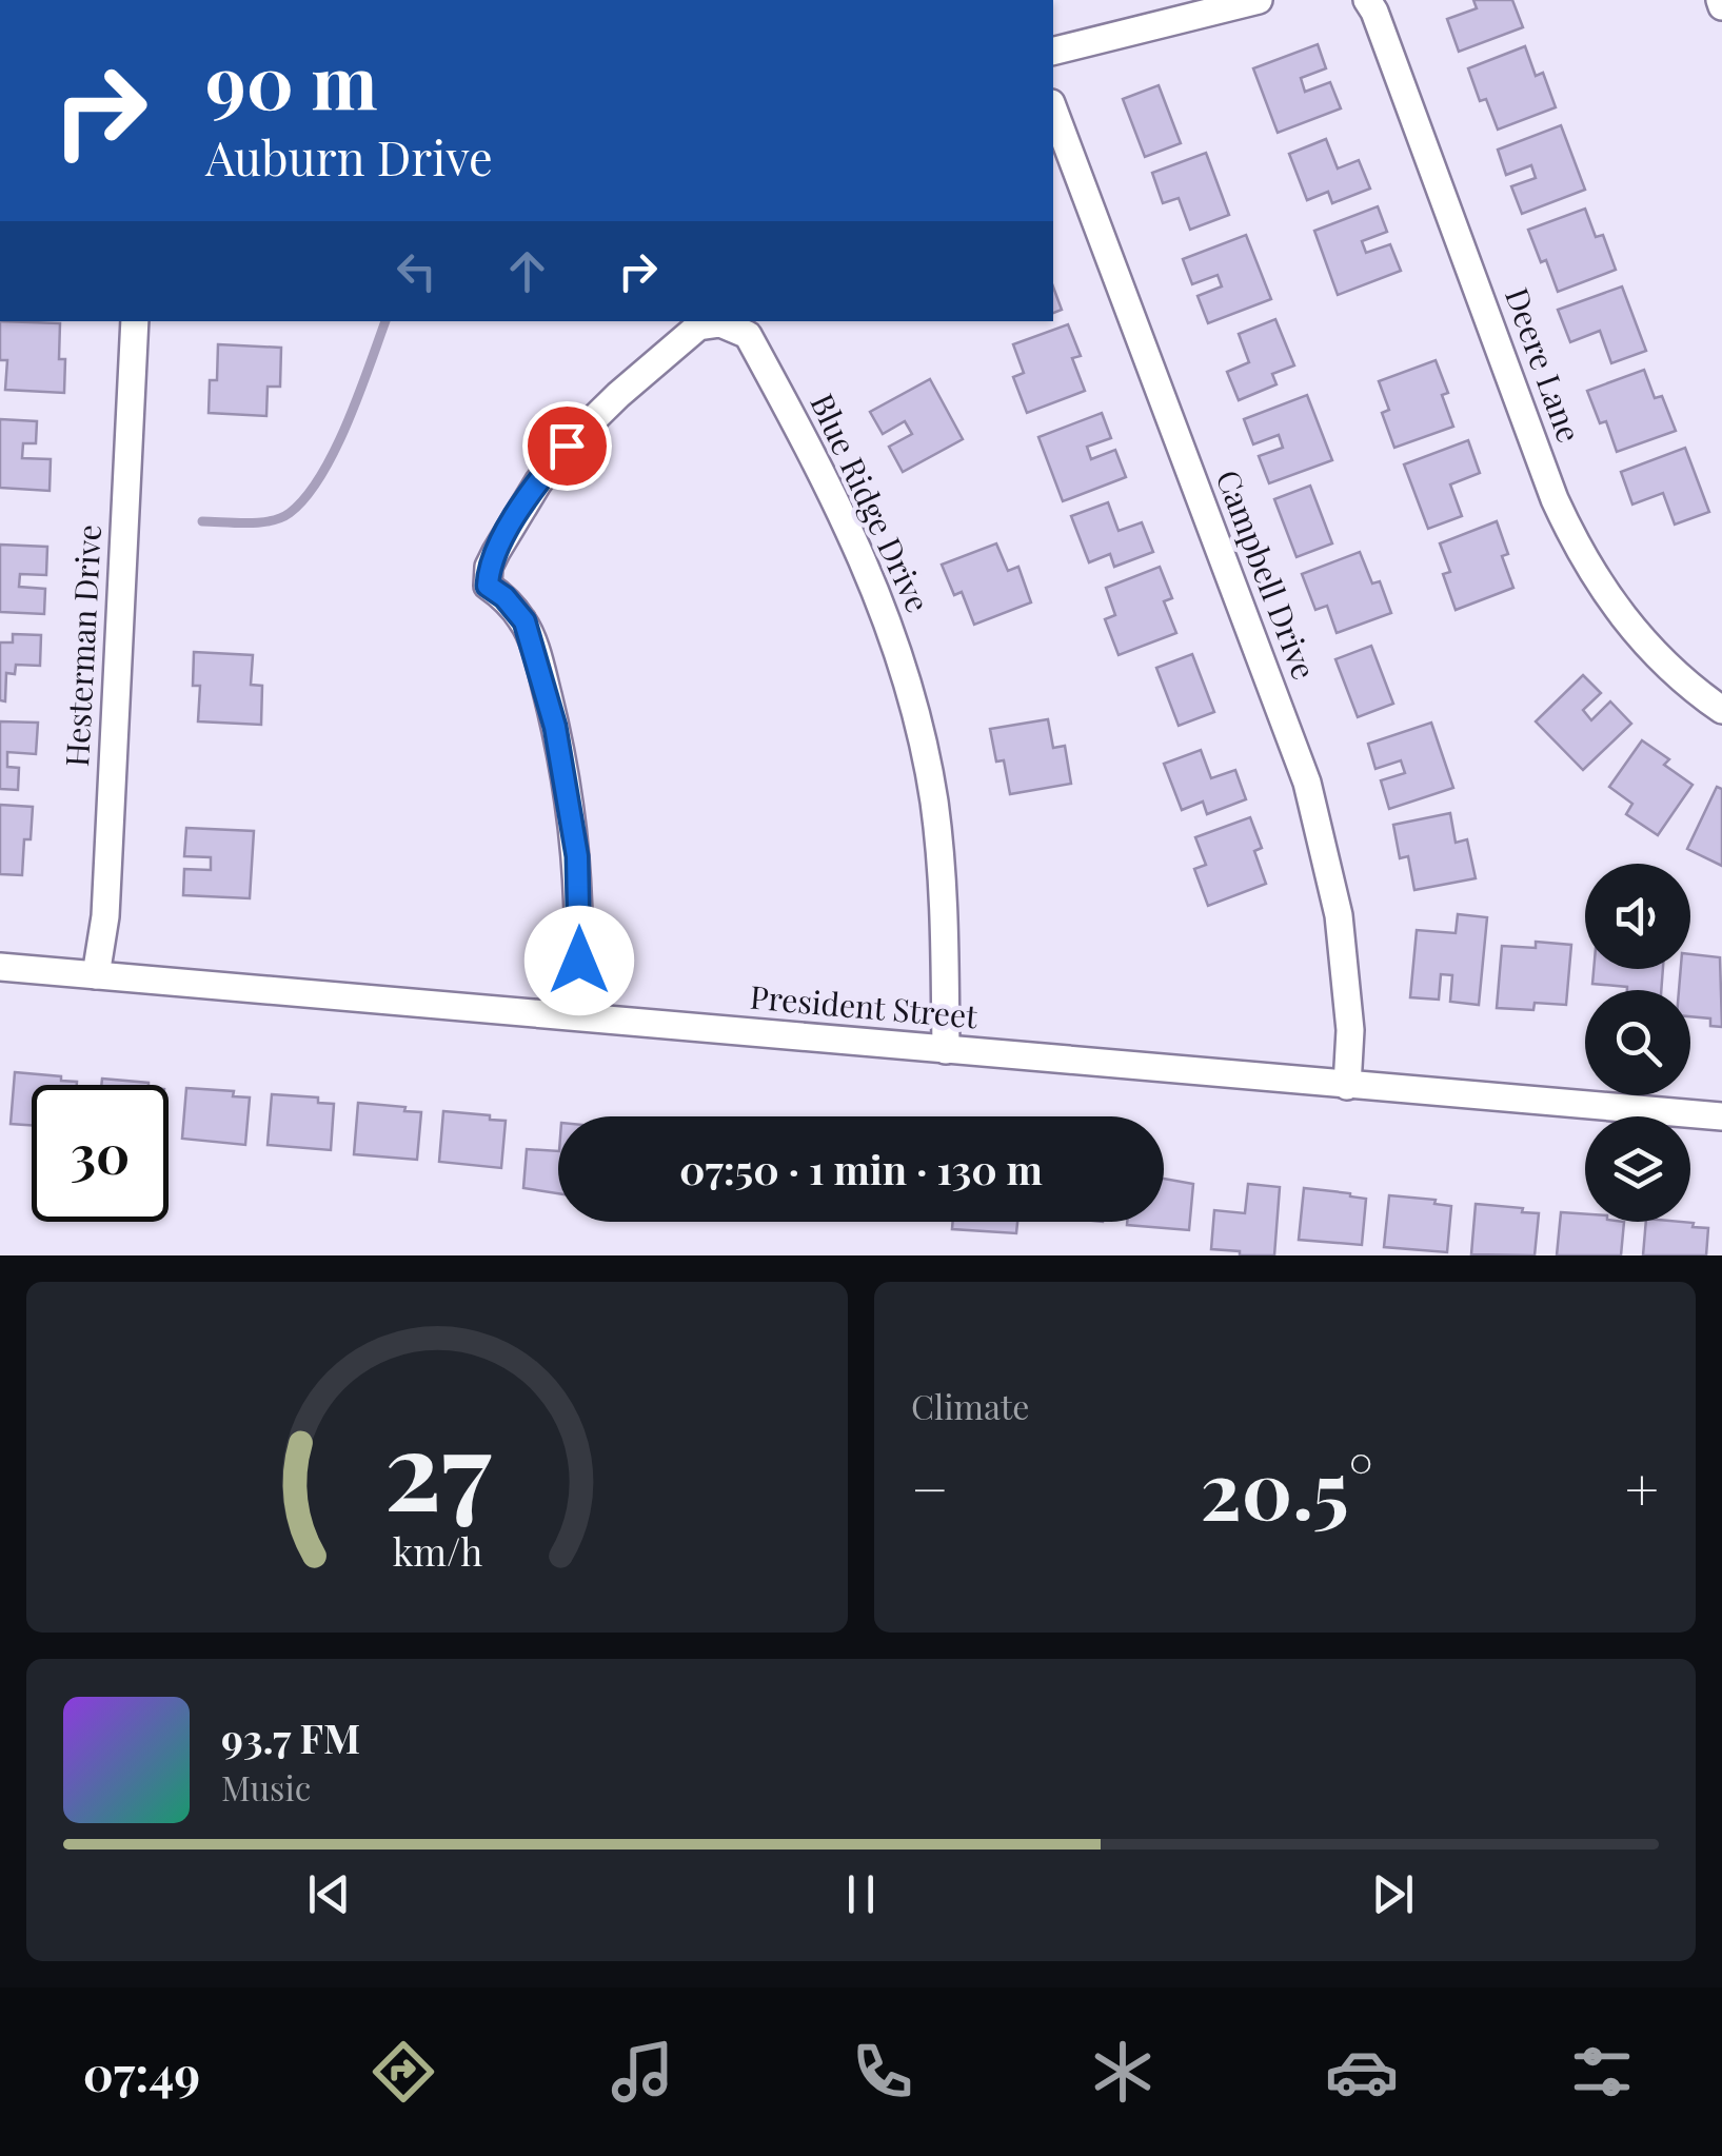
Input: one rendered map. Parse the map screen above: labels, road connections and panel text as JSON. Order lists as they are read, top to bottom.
{
  "streets": {
    "street": [
      "Deere Lane",
      "Blue Ridge Drive",
      "Campbell Drive",
      "Hesterman Drive",
      "President Street"
    ]
  },
  "crossings": [
    ["Blue Ridge Drive", "President Street"],
    ["Campbell Drive", "President Street"],
    ["Hesterman Drive", "President Street"]
  ],
  "page": {
    "turn": ["90 m", "Auburn Drive"],
    "limit": "30",
    "trip": "07:50 · 1 min · 130 m",
    "tile": "Climate",
    "heat": ["−", "20.5°", "+"],
    "song": ["93.7 FM", "Music"],
    "tabs": "07:49",
    "gauge": ["27", "km/h"]
  }
}
